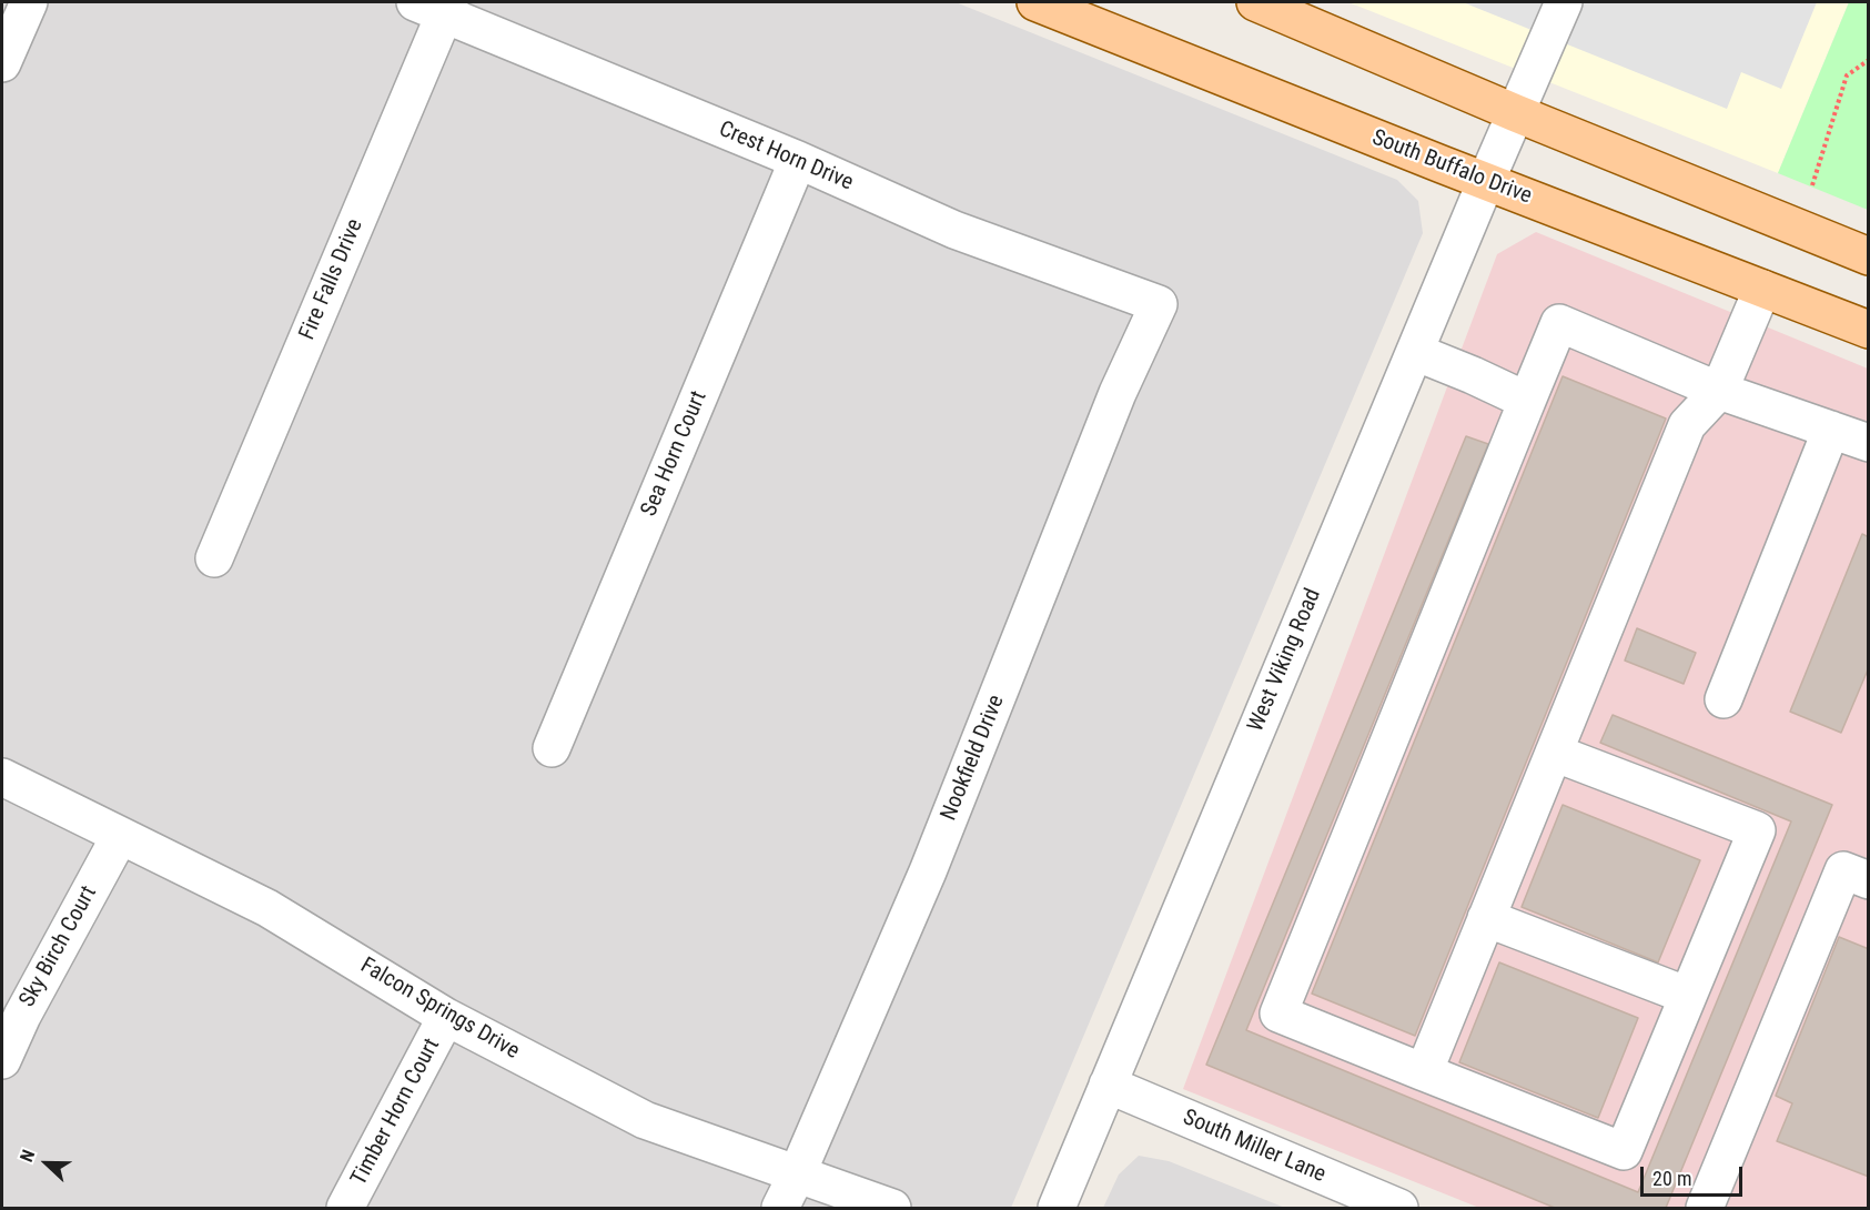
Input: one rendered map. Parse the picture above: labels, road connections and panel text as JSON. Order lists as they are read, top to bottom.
{
  "streets": {
    "main road": ["South Buffalo Drive"],
    "street": [
      "Crest Horn Drive",
      "Fire Falls Drive",
      "Sea Horn Court",
      "West Viking Road",
      "Nookfield Drive",
      "Sky Birch Court",
      "Falcon Springs Drive",
      "Timber Horn Court",
      "South Miller Lane"
    ]
  },
  "crossings": [
    ["Crest Horn Drive", "Fire Falls Drive"],
    ["Crest Horn Drive", "Sea Horn Court"],
    ["Crest Horn Drive", "Nookfield Drive"],
    ["South Buffalo Drive", "West Viking Road"],
    ["West Viking Road", "South Miller Lane"],
    ["Nookfield Drive", "Falcon Springs Drive"],
    ["Sky Birch Court", "Falcon Springs Drive"],
    ["Falcon Springs Drive", "Timber Horn Court"]
  ],
  "scale_bar": "20 m",
  "north": "left"
}
